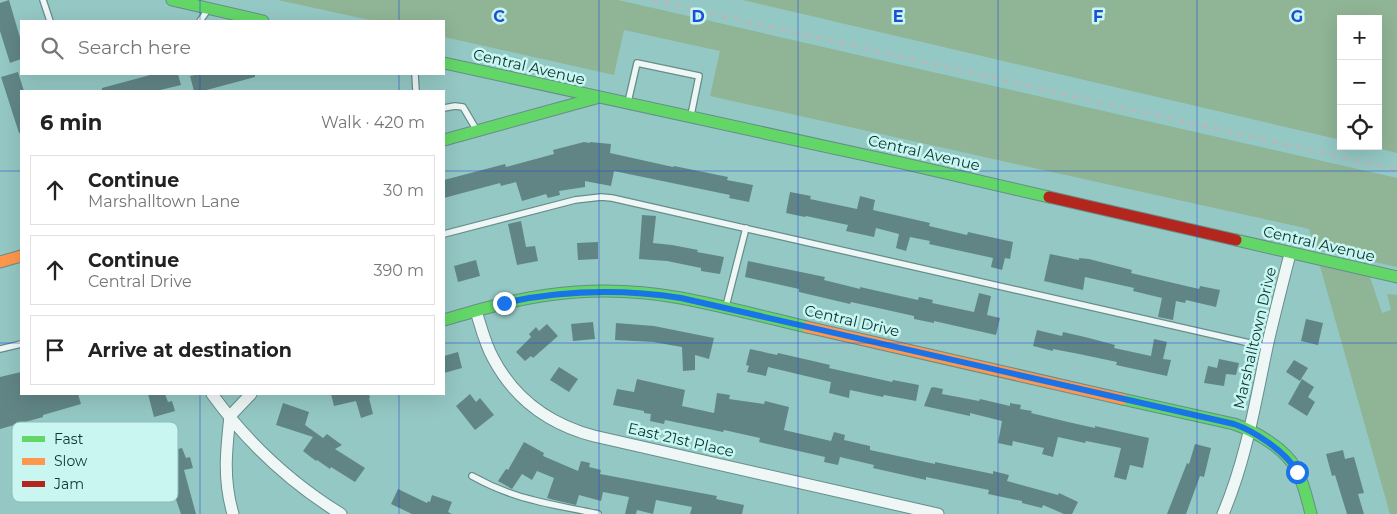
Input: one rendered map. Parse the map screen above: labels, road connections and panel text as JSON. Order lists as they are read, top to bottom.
{
  "streets": {
    "street": [
      "Central Avenue",
      "Central Drive",
      "Marshalltown Drive",
      "East 21st Place"
    ]
  },
  "crossings": [
    ["Central Avenue", "Marshalltown Drive"],
    ["Central Drive", "Marshalltown Drive"],
    ["Central Drive", "East 21st Place"]
  ],
  "legend": ["Fast", "Slow", "Jam"],
  "page": {
    "map_buttons": ["+", "−"],
    "search": "Search here",
    "heading": ["6 min", "Walk · 420 m"],
    "list": [
      ["Continue", "Marshalltown Lane", "30 m"],
      ["Continue", "Central Drive", "390 m"],
      "Arrive at destination"
    ]
  },
  "grid": {
    "columns": [
      "C",
      "D",
      "E",
      "F",
      "G"
    ]
  }
}
